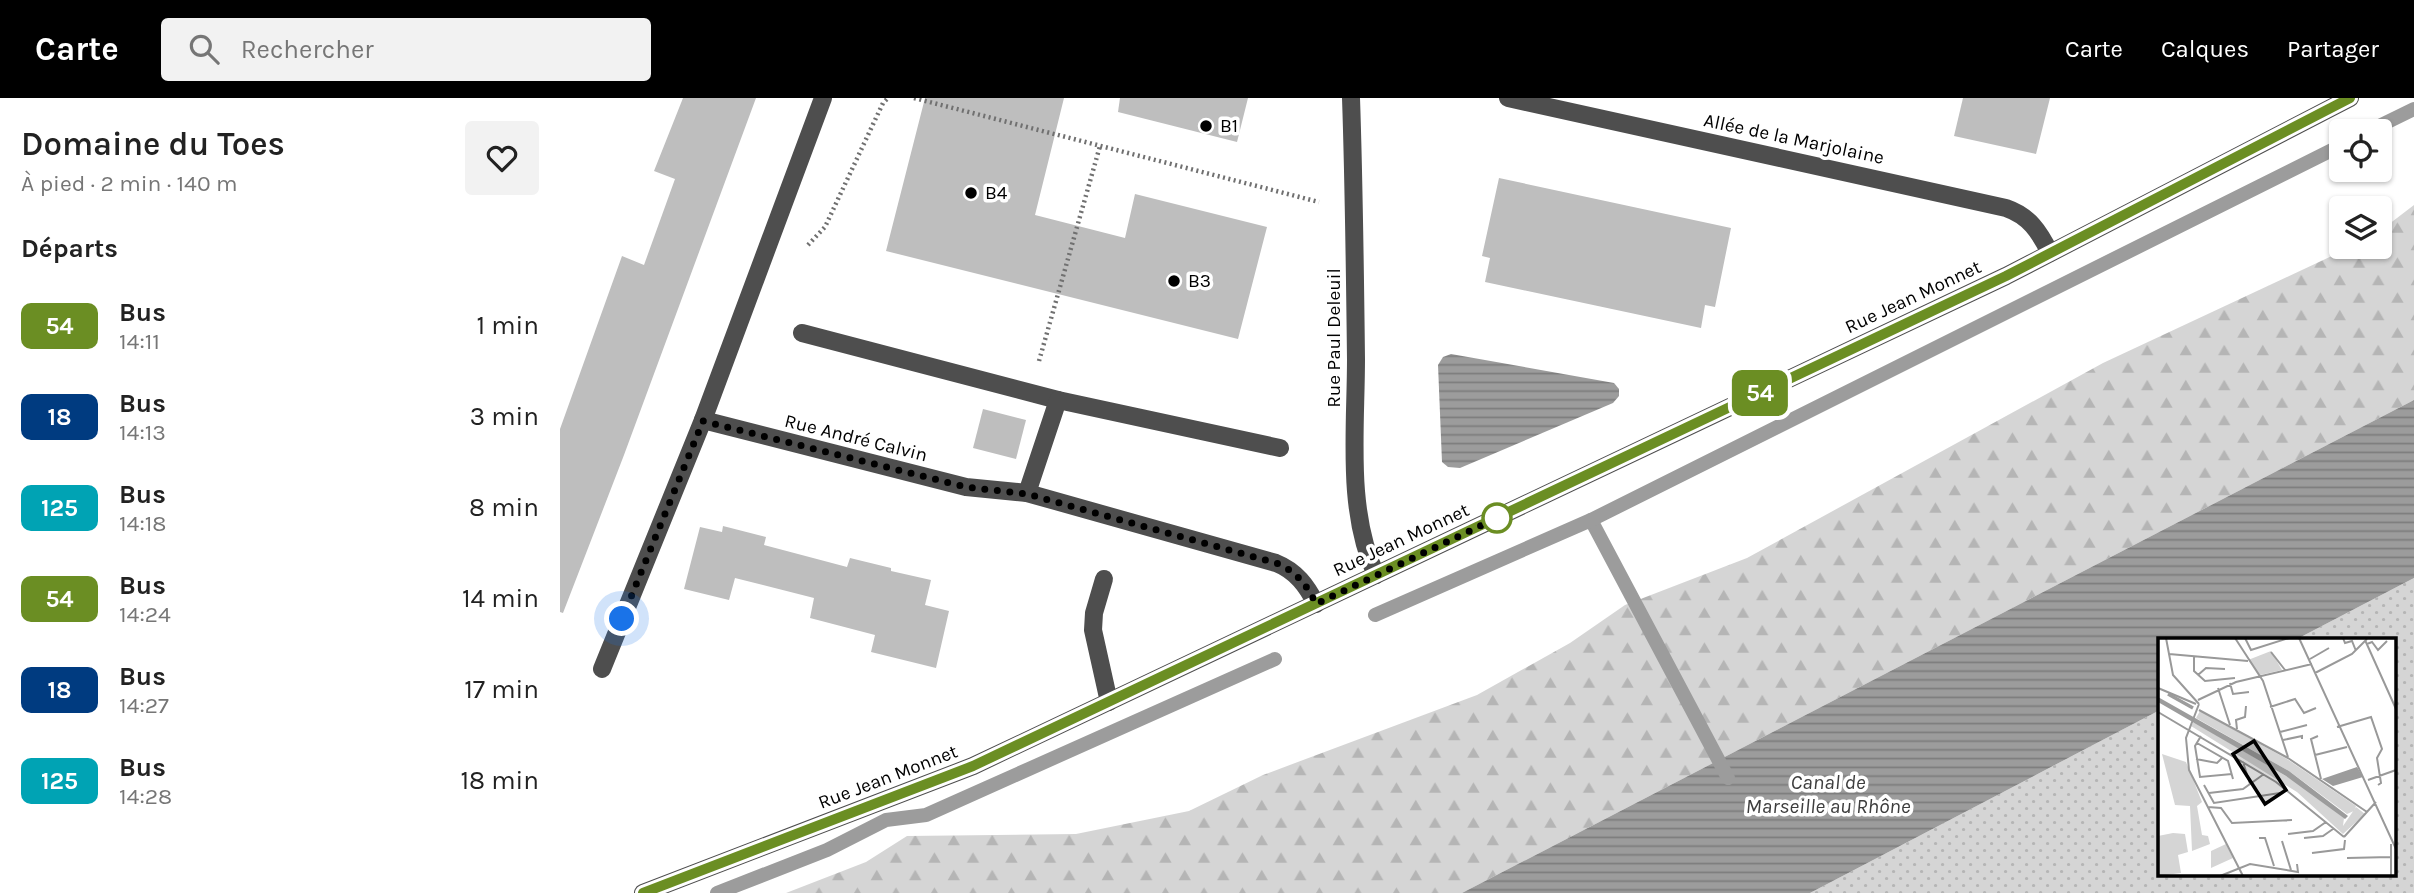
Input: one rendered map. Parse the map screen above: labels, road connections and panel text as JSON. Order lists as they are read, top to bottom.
{
  "streets": {
    "street": [
      "Allée de la Marjolaine",
      "Rue Jean Monnet",
      "Rue Paul Deleuil",
      "Rue André Calvin"
    ]
  },
  "crossings": [
    ["Allée de la Marjolaine", "Rue Jean Monnet"],
    ["Rue Jean Monnet", "Rue Paul Deleuil"],
    ["Rue Jean Monnet", "Rue André Calvin"]
  ],
  "water": ["Canal de Marseille au Rhône"],
  "places": ["B1", "B4", "B3"],
  "lines": ["bus line 54"],
  "page": {
    "header": "Carte",
    "search": "Rechercher",
    "nav": ["Carte", "Calques", "Partager"],
    "heading": [
      ["Domaine du Toes", "À pied · 2 min · 140 m"],
      "Départs"
    ],
    "on_map": "54",
    "list": [
      {
        "mark": "54",
        "name": "Bus",
        "note": "14:11",
        "value": "1 min"
      },
      {
        "mark": "18",
        "name": "Bus",
        "note": "14:13",
        "value": "3 min"
      },
      {
        "mark": "125",
        "name": "Bus",
        "note": "14:18",
        "value": "8 min"
      },
      {
        "mark": "54",
        "name": "Bus",
        "note": "14:24",
        "value": "14 min"
      },
      {
        "mark": "18",
        "name": "Bus",
        "note": "14:27",
        "value": "17 min"
      },
      {
        "mark": "125",
        "name": "Bus",
        "note": "14:28",
        "value": "18 min"
      }
    ]
  }
}
